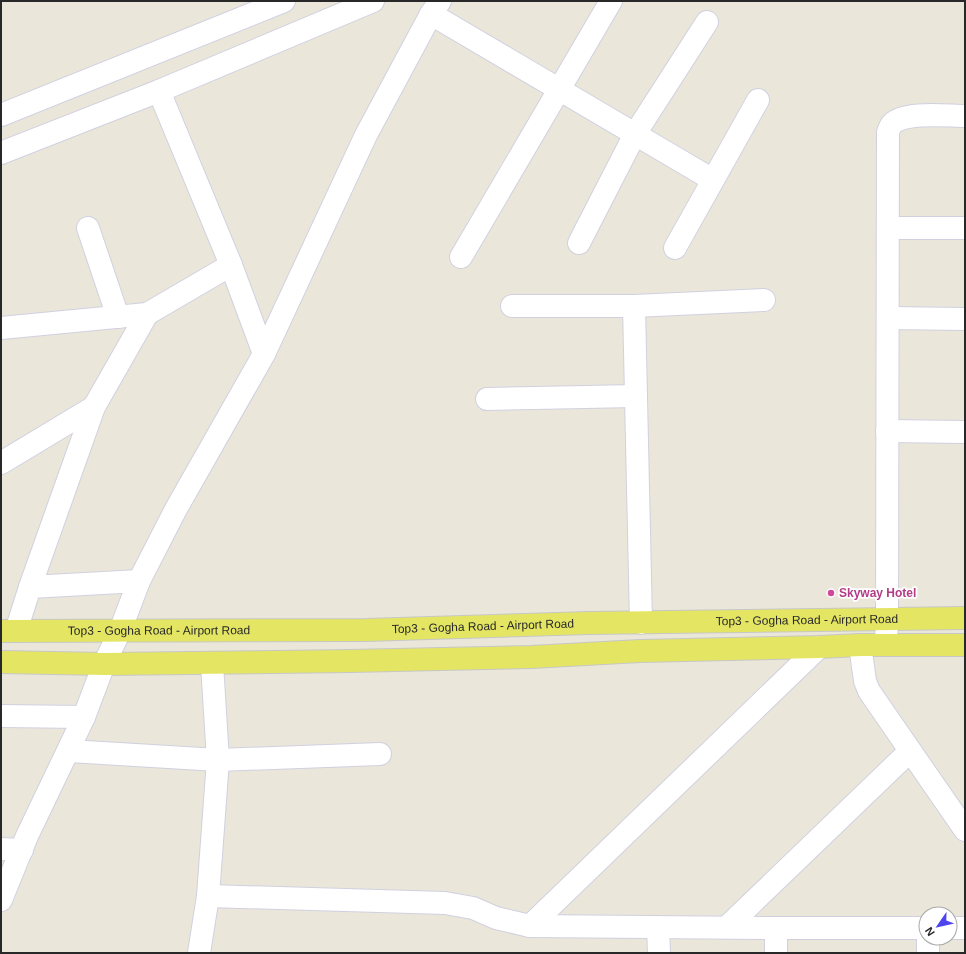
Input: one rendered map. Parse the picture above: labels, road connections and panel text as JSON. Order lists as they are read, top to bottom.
{
  "streets": {
    "main road": ["Top3 - Gogha Road - Airport Road"]
  },
  "places": ["Skyway Hotel"],
  "north": "bottom left"
}
